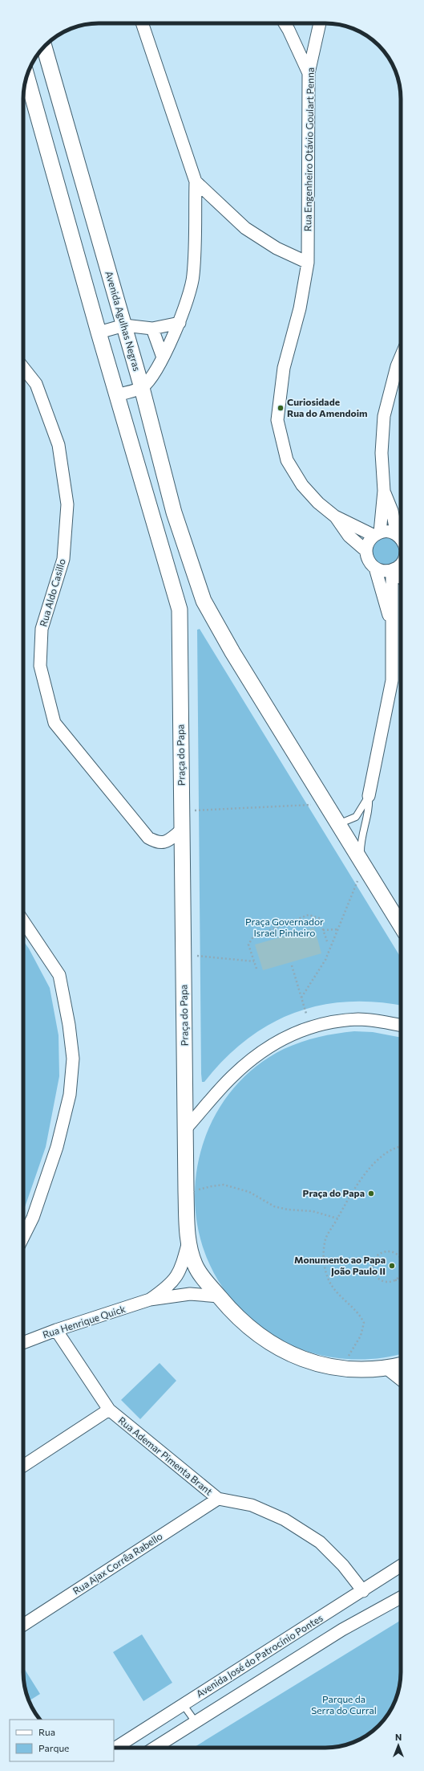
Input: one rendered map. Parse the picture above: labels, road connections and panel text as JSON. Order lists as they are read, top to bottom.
{
  "streets": {
    "street": [
      "Rua Engenheiro Otávio Goulart Penna",
      "Avenida Agulhas Negras",
      "Rua Aldo Casillo",
      "Praça do Papa",
      "Rua Henrique Quick",
      "Rua Ademar Pimenta Brant",
      "Rua Ajax Corrêa Rabello",
      "Avenida José do Patrocínio Pontes"
    ]
  },
  "crossings": [
    ["Rua Aldo Casillo", "Praça do Papa"],
    ["Praça do Papa", "Rua Henrique Quick"],
    ["Rua Henrique Quick", "Rua Ademar Pimenta Brant"],
    ["Rua Ademar Pimenta Brant", "Rua Ajax Corrêa Rabello"],
    ["Rua Ademar Pimenta Brant", "Avenida José do Patrocínio Pontes"]
  ],
  "parks": ["Praça Governador Israel Pinheiro", "Parque da Serra do Curral"],
  "places": ["Curiosidade Rua do Amendoim", "Praça do Papa", "Monumento ao Papa João Paulo II"],
  "legend": ["Rua", "Parque"],
  "north": "top"
}
